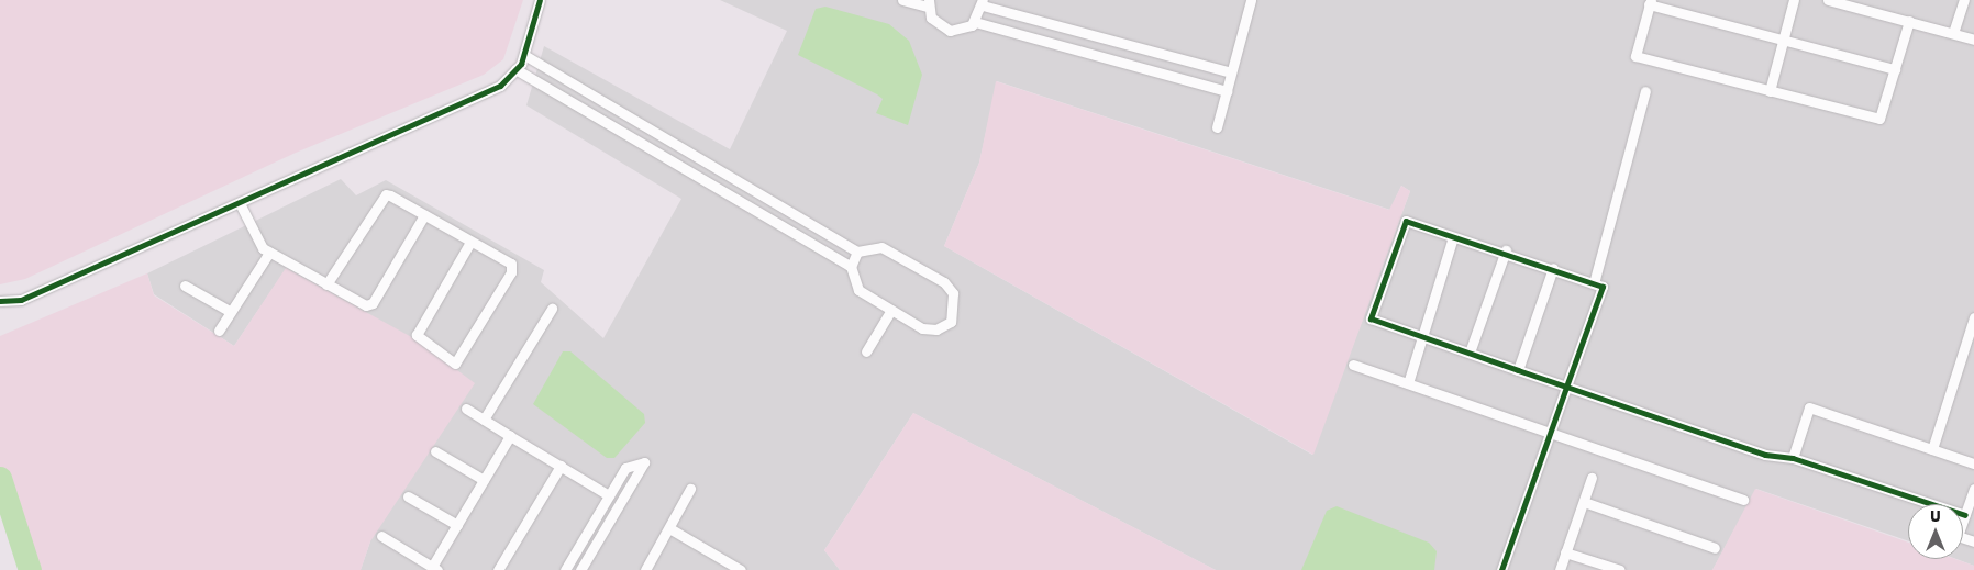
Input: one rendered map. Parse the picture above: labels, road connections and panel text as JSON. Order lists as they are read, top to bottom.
{
  "north": "top"
}
